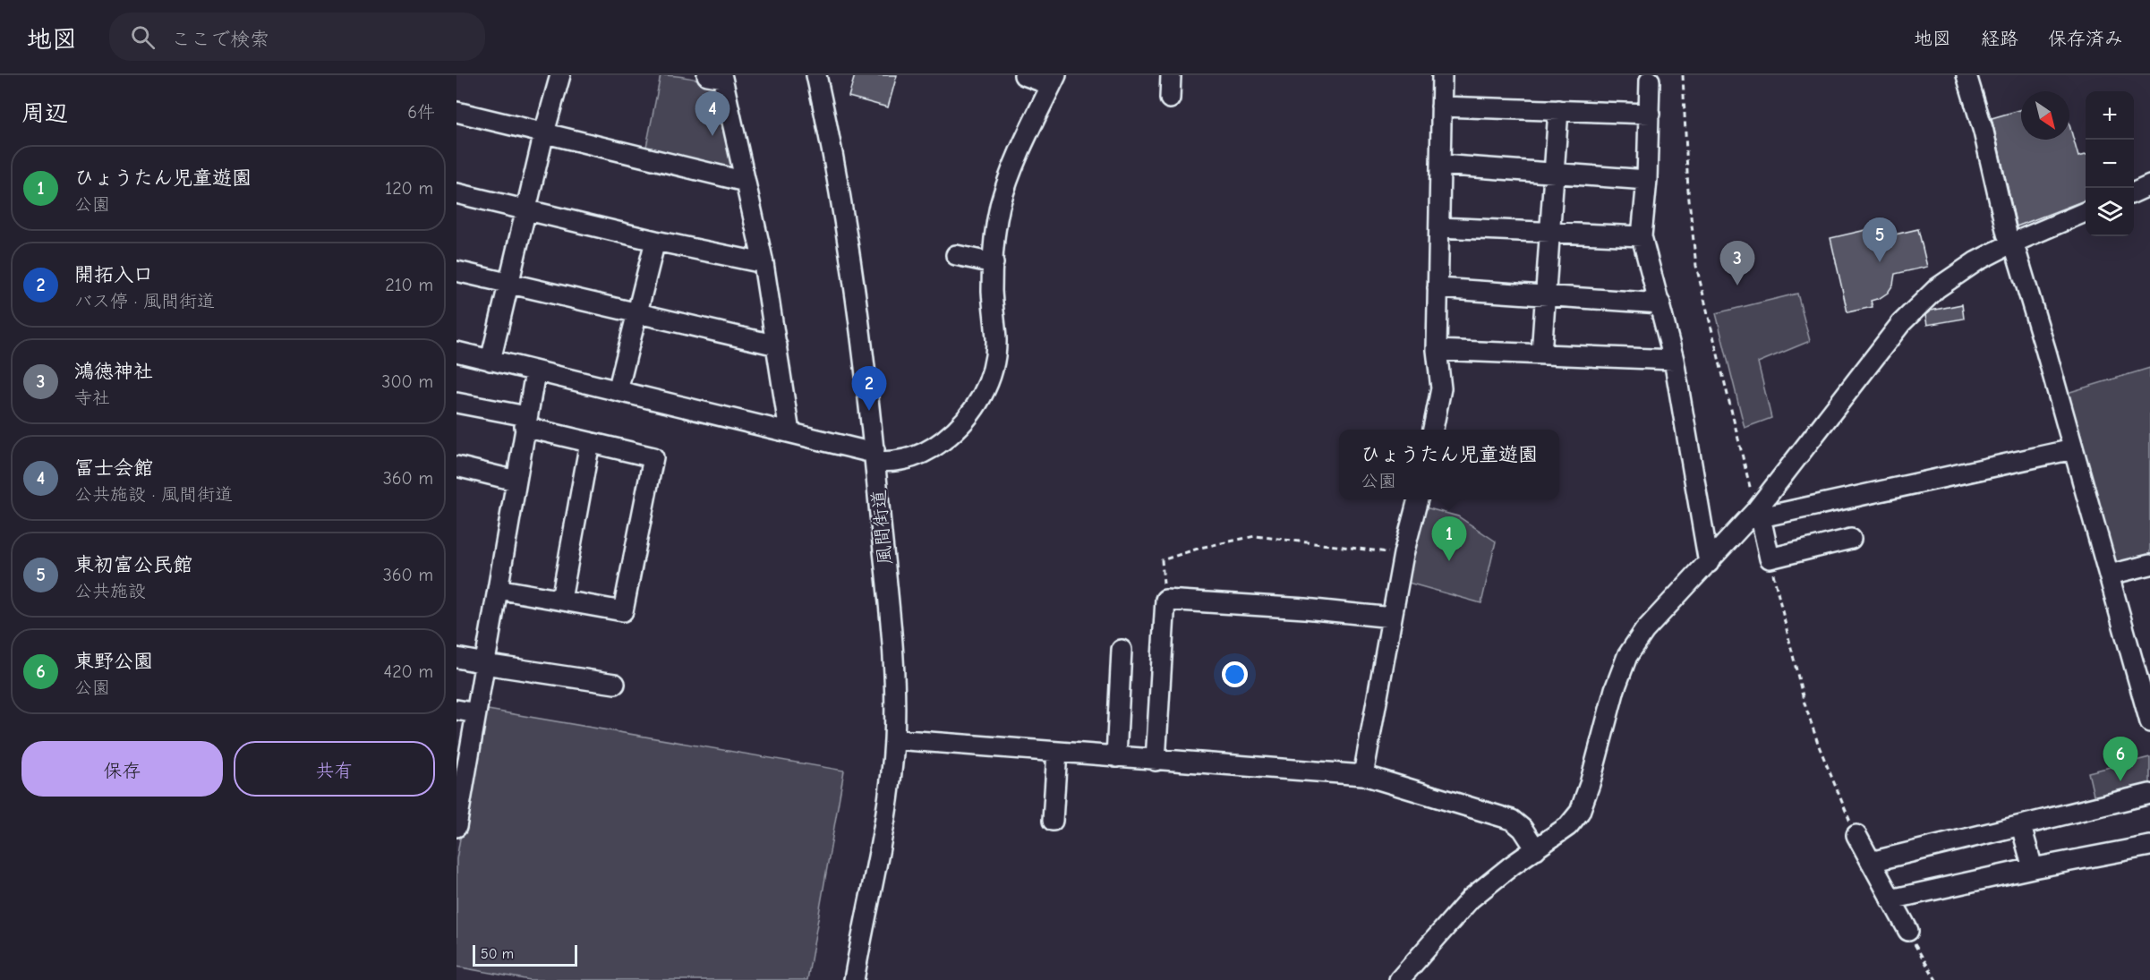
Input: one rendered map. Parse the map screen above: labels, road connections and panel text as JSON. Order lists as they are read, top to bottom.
{
  "streets": {
    "street": ["風間街道"]
  },
  "scale_bar": "50 m",
  "north": "bottom right",
  "page": {
    "header": "地図",
    "search": "ここで検索",
    "nav": ["地図", "経路", "保存済み"],
    "heading": ["周辺", "6件"],
    "map_buttons": ["+", "−"],
    "pins": [
      "4",
      "5",
      "3",
      "2",
      "1",
      "6"
    ],
    "list": [
      {
        "mark": "1",
        "name": "ひょうたん児童遊園",
        "note": "公園",
        "value": "120 m"
      },
      {
        "mark": "2",
        "name": "開拓入口",
        "note": "バス停 · 風間街道",
        "value": "210 m"
      },
      {
        "mark": "3",
        "name": "鴻徳神社",
        "note": "寺社",
        "value": "300 m"
      },
      {
        "mark": "4",
        "name": "冨士会館",
        "note": "公共施設 · 風間街道",
        "value": "360 m"
      },
      {
        "mark": "5",
        "name": "東初富公民館",
        "note": "公共施設",
        "value": "360 m"
      },
      {
        "mark": "6",
        "name": "東野公園",
        "note": "公園",
        "value": "420 m"
      }
    ],
    "popup": ["ひょうたん児童遊園", "公園"],
    "buttons": ["保存", "共有"],
    "scale": "50 m"
  }
}
